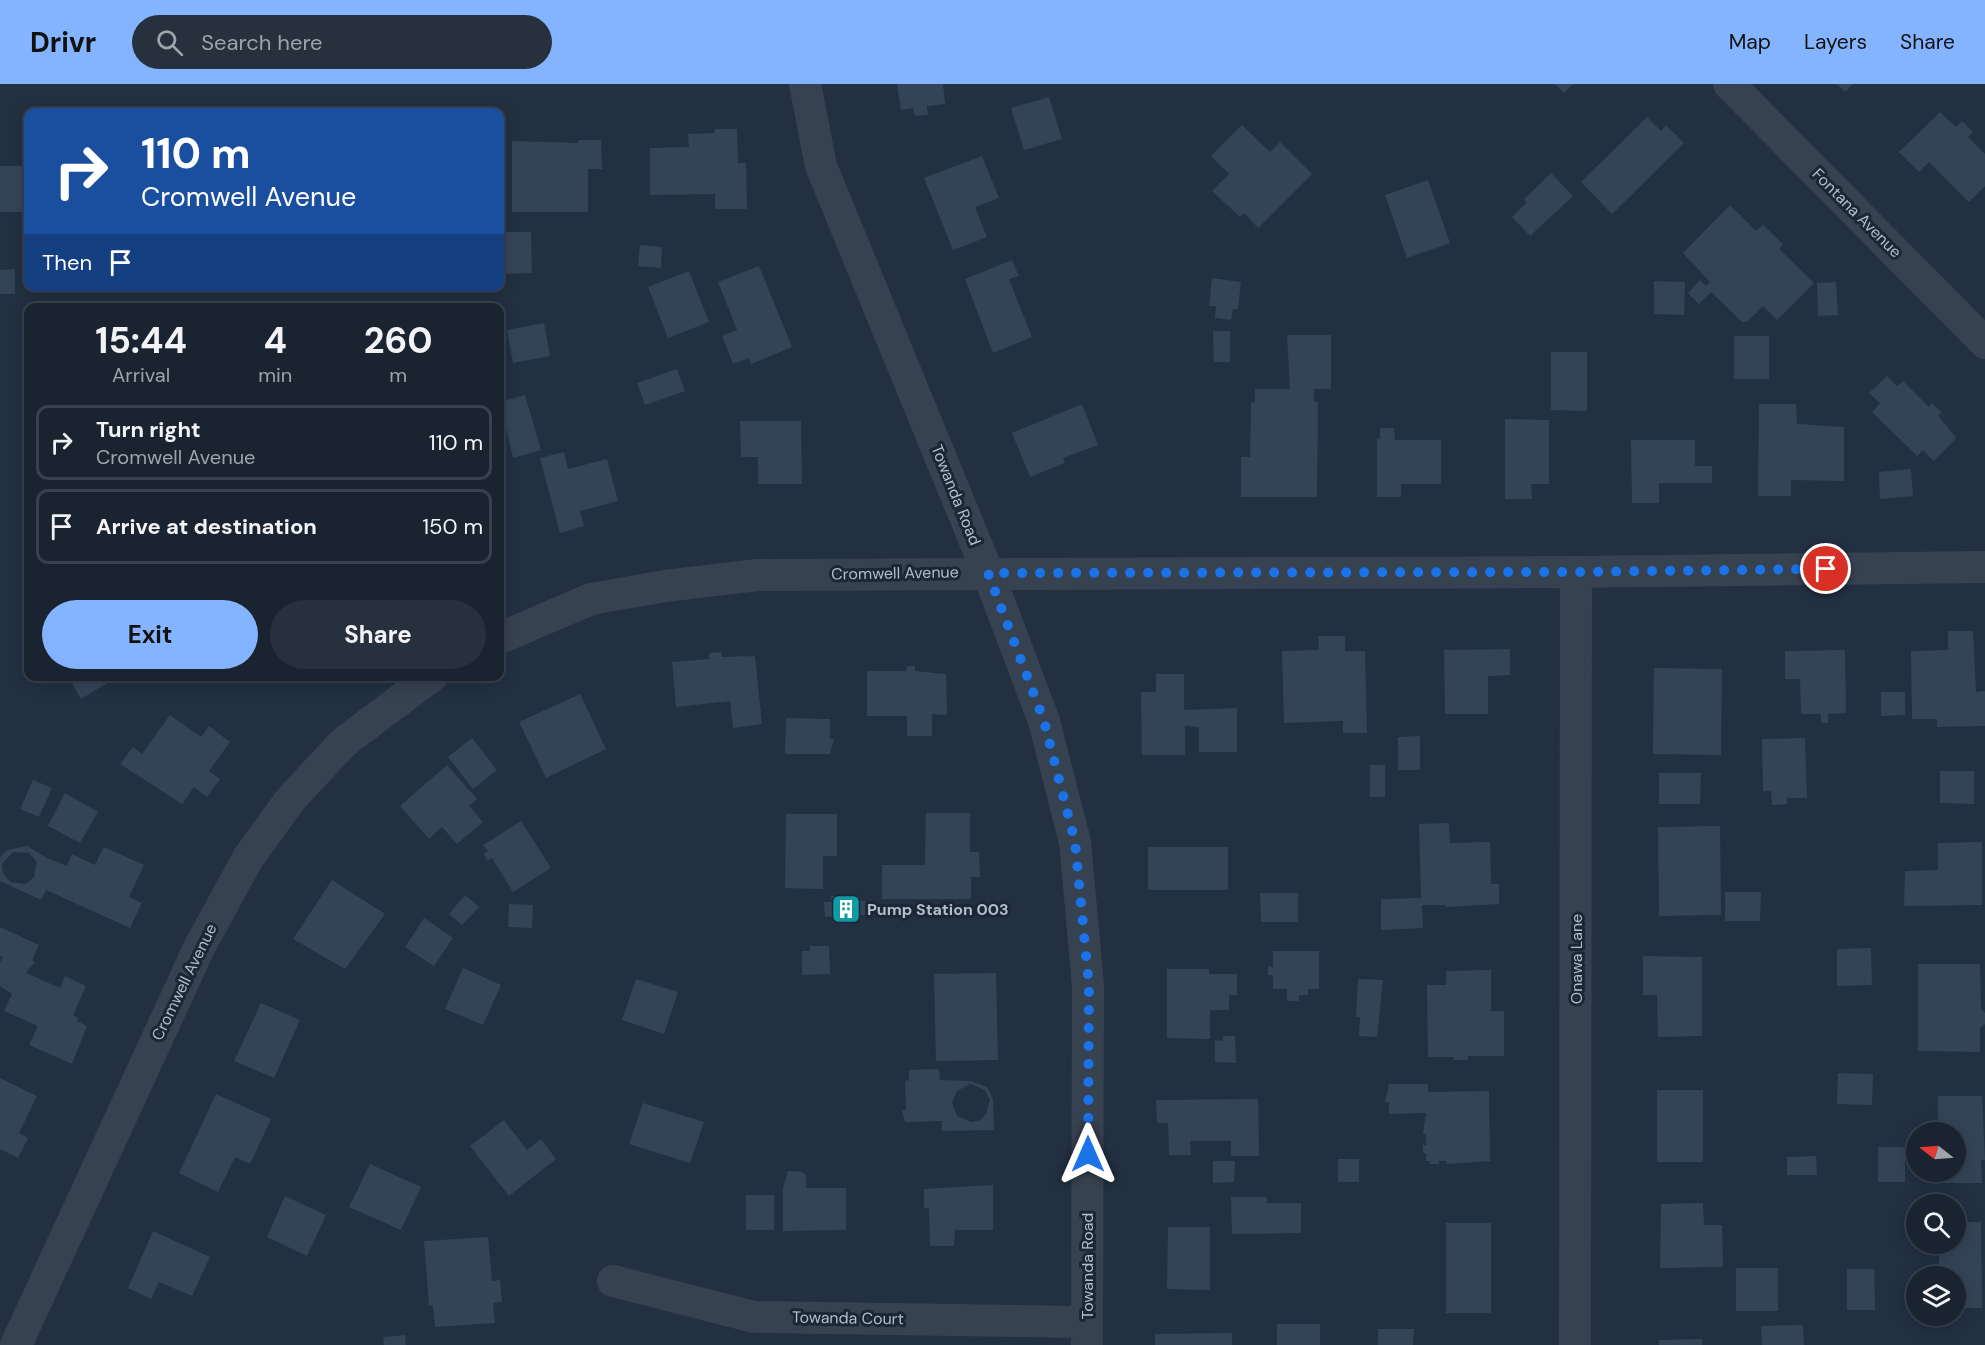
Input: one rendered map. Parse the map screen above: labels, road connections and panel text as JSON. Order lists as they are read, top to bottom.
{
  "streets": {
    "street": [
      "Fontana Avenue",
      "Towanda Road",
      "Cromwell Avenue",
      "Onawa Lane",
      "Towanda Court"
    ]
  },
  "crossings": [
    ["Towanda Road", "Cromwell Avenue"],
    ["Towanda Road", "Towanda Court"],
    ["Cromwell Avenue", "Onawa Lane"]
  ],
  "places": {
    "building": ["Pump Station 003"]
  },
  "north": "left",
  "page": {
    "header": "Drivr",
    "search": "Search here",
    "nav": ["Map", "Layers", "Share"],
    "turn": ["110 m", "Cromwell Avenue"],
    "then": "Then",
    "eta": [
      "15:44",
      "Arrival",
      "4",
      "min",
      "260",
      "m"
    ],
    "list": [
      {
        "name": "Turn right",
        "note": "Cromwell Avenue",
        "value": "110 m"
      },
      {
        "name": "Arrive at destination",
        "value": "150 m"
      }
    ],
    "buttons": ["Exit", "Share"]
  }
}
